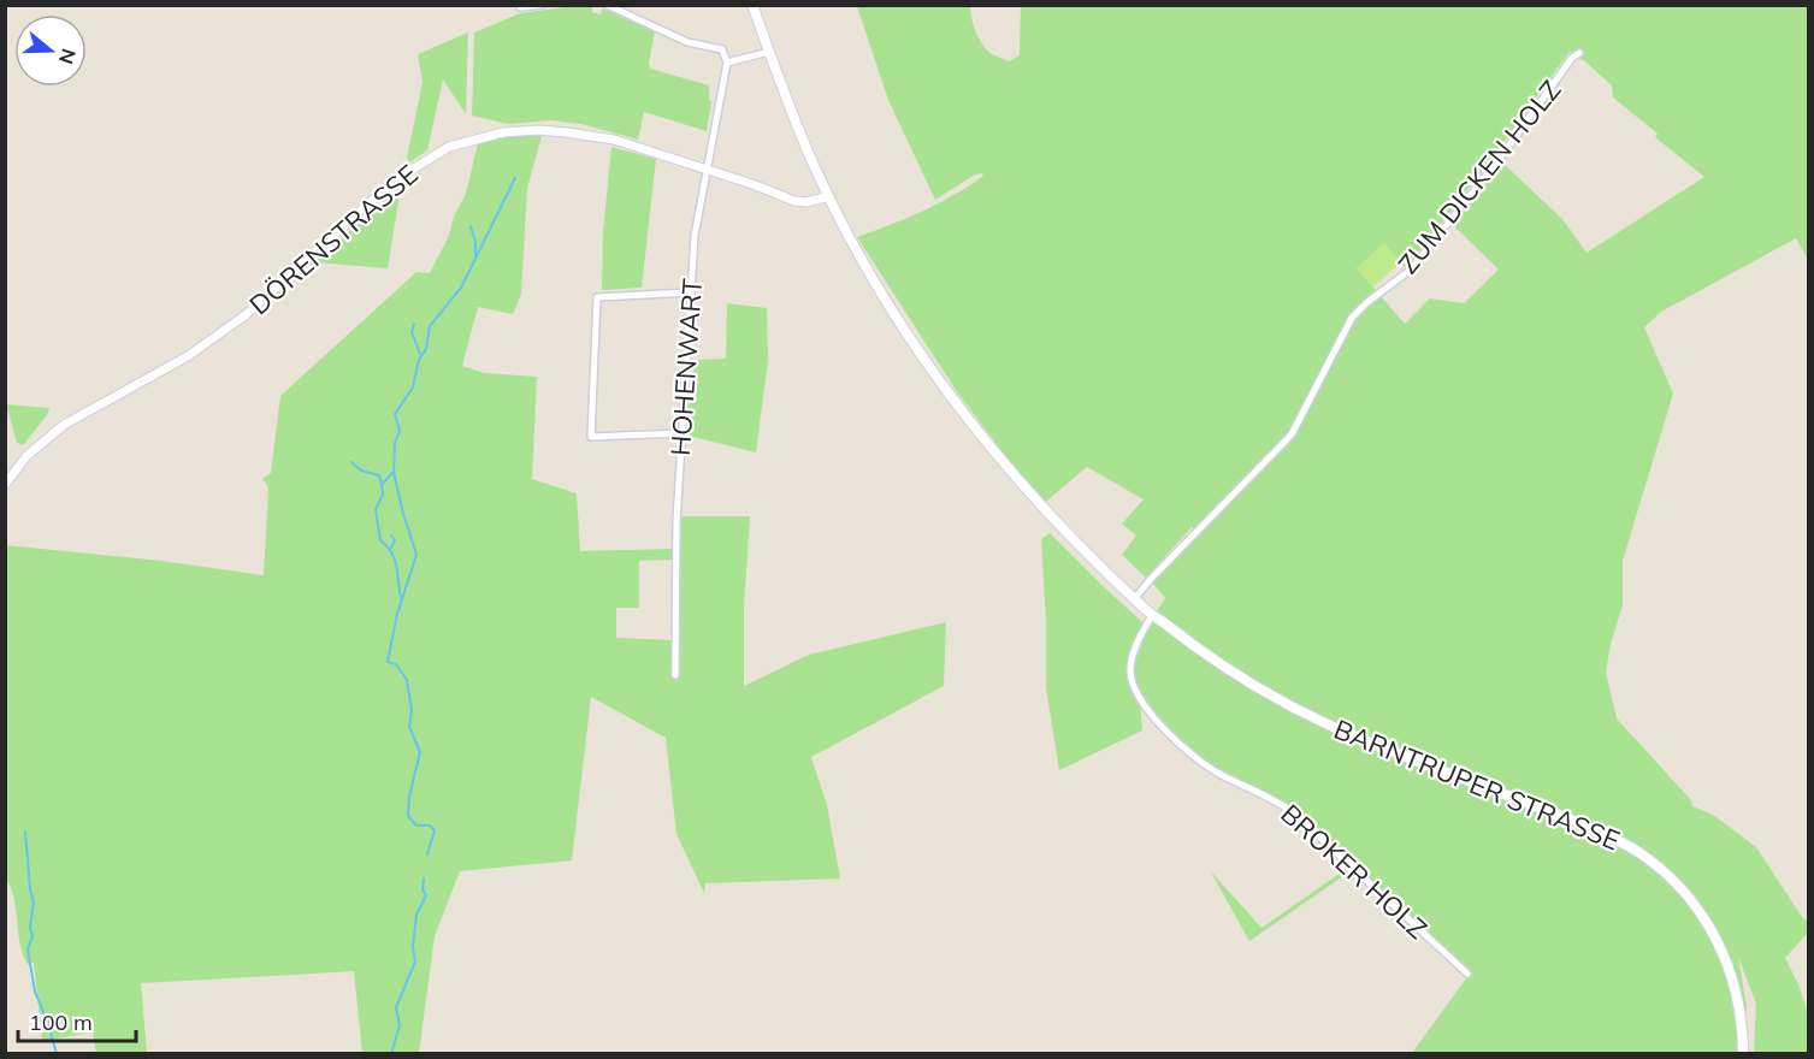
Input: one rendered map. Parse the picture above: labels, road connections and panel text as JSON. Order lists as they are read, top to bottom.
{
  "streets": {
    "main road": ["BARNTRUPER STRASSE"],
    "street": [
      "ZUM DICKEN HOLZ",
      "DÖRENSTRASSE",
      "HOHENWART",
      "BROKER HOLZ"
    ]
  },
  "crossings": [
    ["ZUM DICKEN HOLZ", "BARNTRUPER STRASSE"],
    ["DÖRENSTRASSE", "HOHENWART"],
    ["DÖRENSTRASSE", "BARNTRUPER STRASSE"],
    ["BARNTRUPER STRASSE", "BROKER HOLZ"]
  ],
  "scale_bar": "100 m",
  "north": "right"
}
